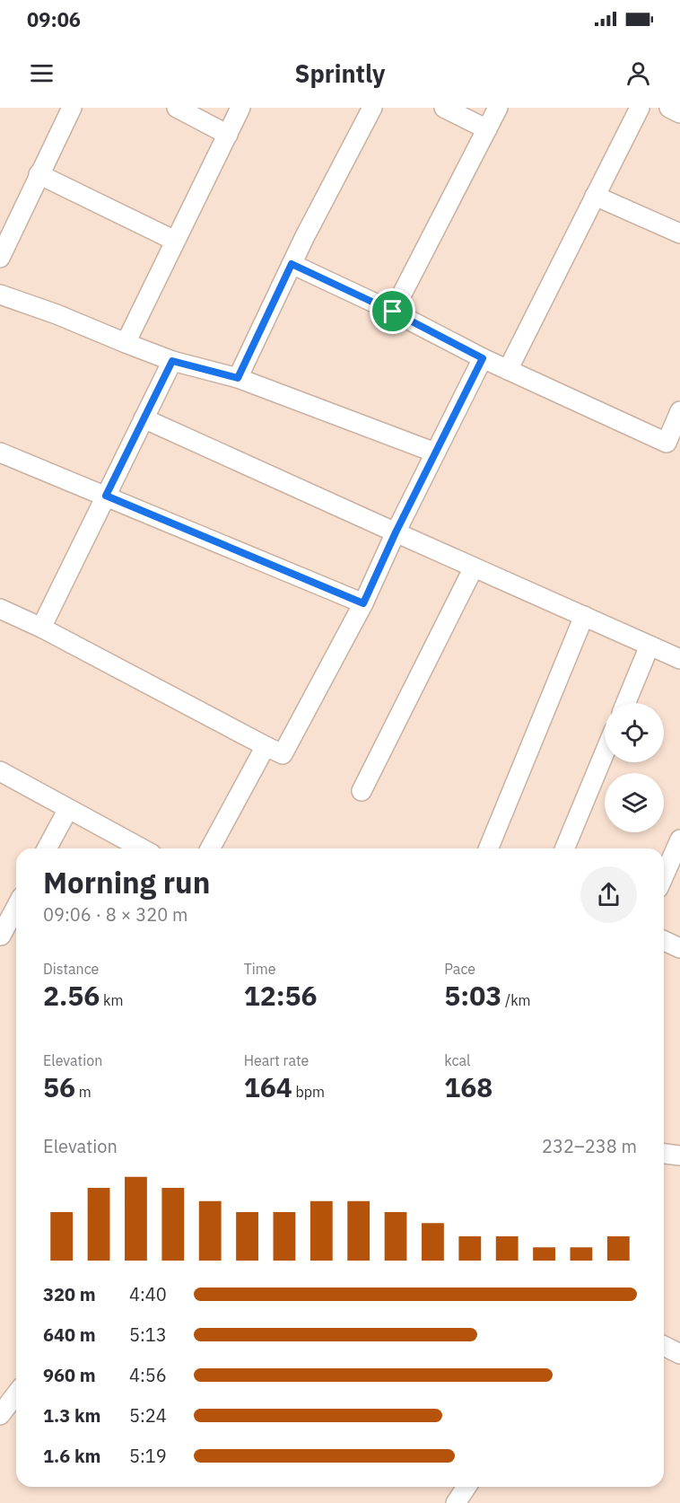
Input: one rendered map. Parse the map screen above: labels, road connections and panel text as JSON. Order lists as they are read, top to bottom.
{
  "page": {
    "status": "09:06",
    "header": "Sprintly",
    "heading": ["Morning run", "09:06 · 8 × 320 m"],
    "stats": [
      ["Distance", "2.56 km"],
      ["Time", "12:56"],
      ["Pace", "5:03 /km"],
      ["Elevation", "56 m"],
      ["Heart rate", "164 bpm"],
      ["kcal", "168"]
    ],
    "chart": ["Elevation", "232–238 m"],
    "list": [
      {
        "name": "320 m",
        "note": "4:40"
      },
      {
        "name": "640 m",
        "note": "5:13"
      },
      {
        "name": "960 m",
        "note": "4:56"
      },
      {
        "name": "1.3 km",
        "note": "5:24"
      },
      {
        "name": "1.6 km",
        "note": "5:19"
      }
    ]
  }
}
